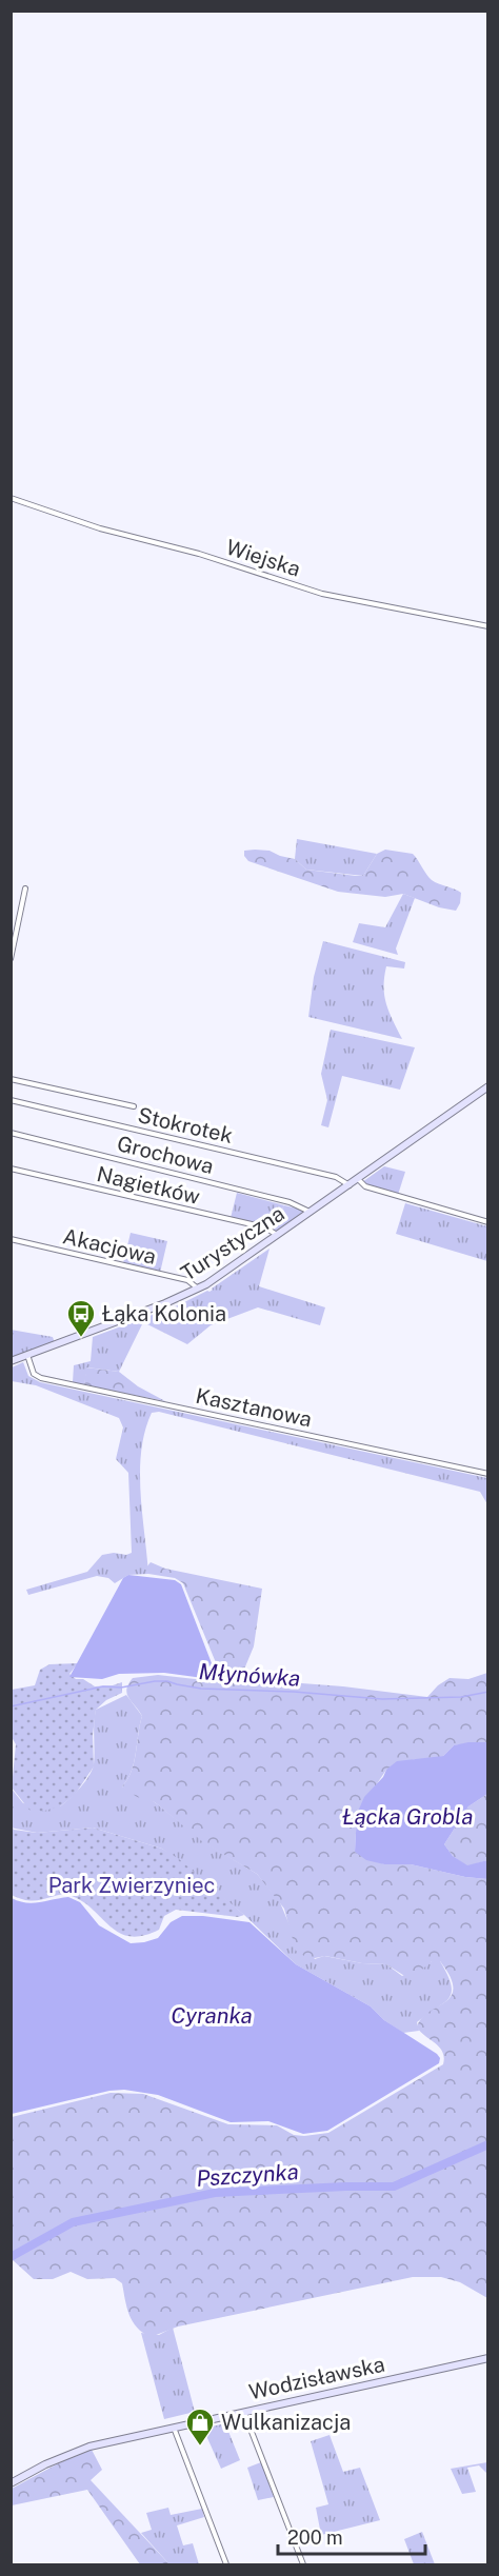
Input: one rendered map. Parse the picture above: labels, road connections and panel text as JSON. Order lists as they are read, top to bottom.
{
  "streets": {
    "main road": ["Turystyczna", "Wodzisławska"],
    "street": [
      "Wiejska",
      "Stokrotek",
      "Grochowa",
      "Nagietków",
      "Akacjowa",
      "Kasztanowa"
    ]
  },
  "crossings": [
    ["Stokrotek", "Turystyczna"],
    ["Grochowa", "Turystyczna"],
    ["Nagietków", "Turystyczna"],
    ["Turystyczna", "Akacjowa"],
    ["Turystyczna", "Kasztanowa"]
  ],
  "water": [
    "Młynówka",
    "Łącka Grobla",
    "Cyranka",
    "Pszczynka"
  ],
  "parks": ["Park Zwierzyniec"],
  "places": {
    "bus stop": ["Łąka Kolonia"],
    "shop": ["Wulkanizacja"]
  },
  "scale_bar": "200 m"
}
